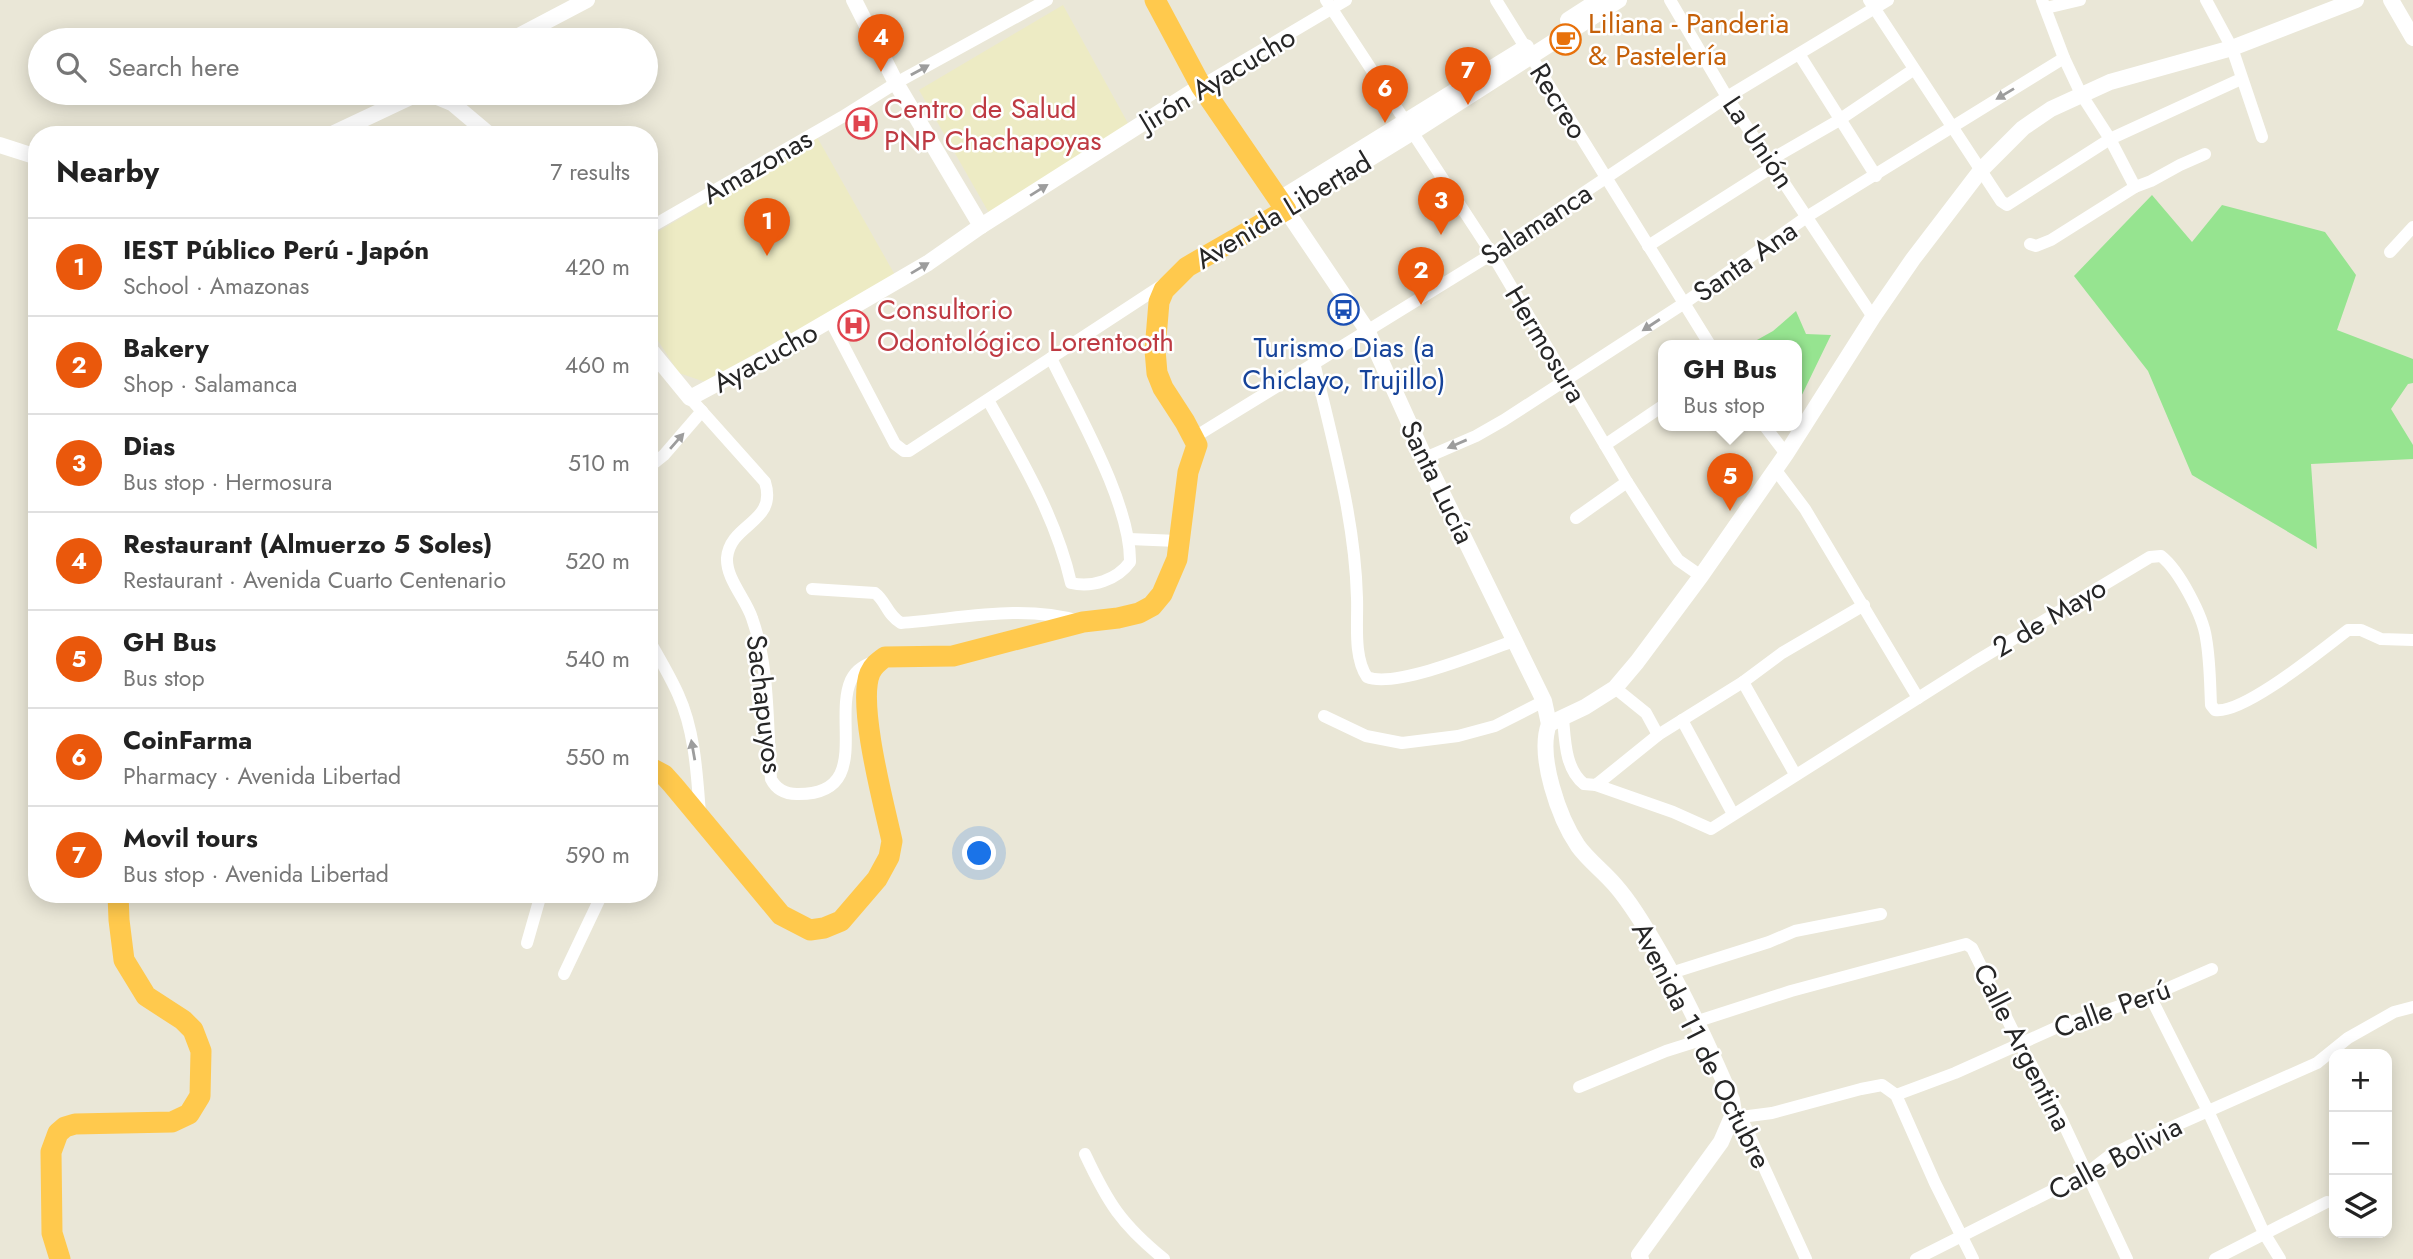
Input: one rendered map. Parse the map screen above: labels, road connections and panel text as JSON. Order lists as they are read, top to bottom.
{
  "streets": {
    "highway": ["Avenida Libertad", "Santa Lucía"],
    "street": [
      "Jirón Ayacucho",
      "Recreo",
      "La Unión",
      "Amazonas",
      "Salamanca",
      "Santa Ana",
      "Hermosura",
      "Ayacucho",
      "2 de Mayo",
      "Sachapuyos",
      "Calle Perú",
      "Avenida 11 de Octubre",
      "Calle Argentina",
      "Calle Bolivia"
    ]
  },
  "crossings": [
    ["Jirón Ayacucho", "Hermosura"],
    ["Jirón Ayacucho", "Ayacucho"],
    ["Jirón Ayacucho", "Santa Lucía"],
    ["Recreo", "Avenida Libertad"],
    ["Recreo", "Salamanca"],
    ["Recreo", "Santa Ana"],
    ["La Unión", "Salamanca"],
    ["La Unión", "Santa Ana"],
    ["Avenida Libertad", "Hermosura"],
    ["Avenida Libertad", "Santa Lucía"],
    ["Salamanca", "Hermosura"],
    ["Salamanca", "Santa Lucía"],
    ["Santa Ana", "Hermosura"],
    ["Santa Ana", "Santa Lucía"],
    ["Ayacucho", "Sachapuyos"],
    ["Santa Lucía", "Avenida 11 de Octubre"],
    ["Calle Perú", "Calle Argentina"],
    ["Avenida 11 de Octubre", "Calle Argentina"],
    ["Calle Argentina", "Calle Bolivia"]
  ],
  "one_way": ["Jirón Ayacucho", "Amazonas", "Ayacucho"],
  "places": {
    "cafe": ["Liliana - Panderia & Pastelería"],
    "hospital": ["Centro de Salud PNP Chachapoyas", "Consultorio Odontológico Lorentooth"],
    "bus stop": ["Turismo Dias (a Chiclayo, Trujillo)"]
  },
  "page": {
    "pins": [
      "4",
      "7",
      "6",
      "3",
      "1",
      "2",
      "5"
    ],
    "search": "Search here",
    "heading": ["Nearby", "7 results"],
    "list": [
      {
        "mark": "1",
        "name": "IEST Público Perú - Japón",
        "note": "School · Amazonas",
        "value": "420 m"
      },
      {
        "mark": "2",
        "name": "Bakery",
        "note": "Shop · Salamanca",
        "value": "460 m"
      },
      {
        "mark": "3",
        "name": "Dias",
        "note": "Bus stop · Hermosura",
        "value": "510 m"
      },
      {
        "mark": "4",
        "name": "Restaurant (Almuerzo 5 Soles)",
        "note": "Restaurant · Avenida Cuarto Centenario",
        "value": "520 m"
      },
      {
        "mark": "5",
        "name": "GH Bus",
        "note": "Bus stop",
        "value": "540 m"
      },
      {
        "mark": "6",
        "name": "CoinFarma",
        "note": "Pharmacy · Avenida Libertad",
        "value": "550 m"
      },
      {
        "mark": "7",
        "name": "Movil tours",
        "note": "Bus stop · Avenida Libertad",
        "value": "590 m"
      }
    ],
    "popup": ["GH Bus", "Bus stop"],
    "map_buttons": ["+", "−"]
  }
}
